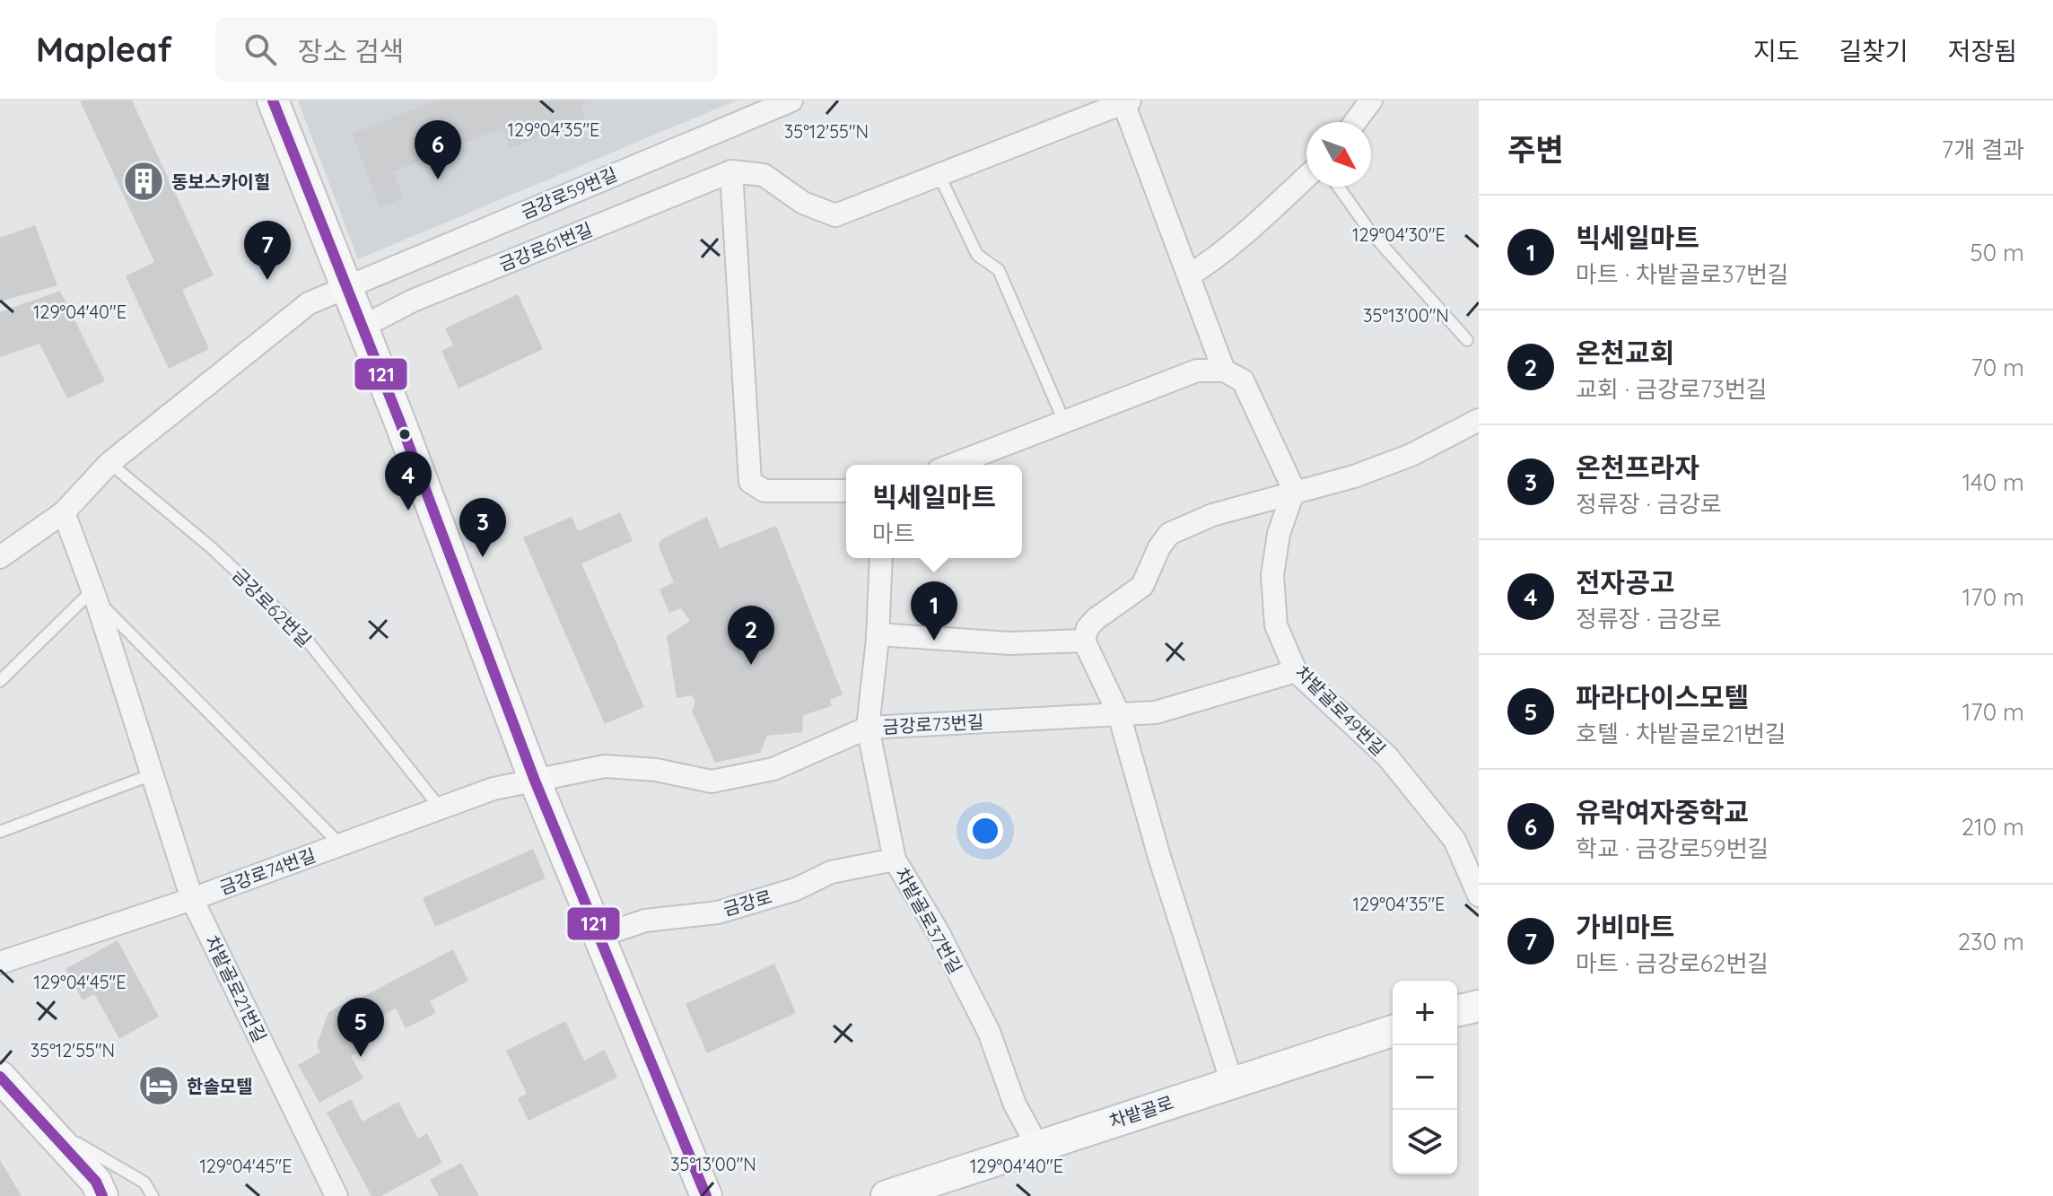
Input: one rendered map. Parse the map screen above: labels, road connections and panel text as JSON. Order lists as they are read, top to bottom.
{
  "streets": {
    "street": [
      "금강로59번길",
      "금강로61번길",
      "차밭골로49번길",
      "금강로73번길",
      "금강로74번길",
      "금강로",
      "차밭골로37번길",
      "차밭골로21번길",
      "차밭골로"
    ],
    "lane": ["금강로62번길"]
  },
  "crossings": [
    ["금강로62번길", "금강로74번길"],
    ["차밭골로49번길", "금강로73번길"],
    ["금강로73번길", "금강로74번길"],
    ["금강로73번길", "차밭골로37번길"],
    ["금강로74번길", "차밭골로21번길"],
    ["금강로", "차밭골로37번길"],
    ["차밭골로37번길", "차밭골로"]
  ],
  "places": {
    "building": ["동보스카이힐"],
    "hotel": ["한솔모텔"]
  },
  "lines": ["transit line 121"],
  "north": "bottom right",
  "page": {
    "header": "Mapleaf",
    "search": "장소 검색",
    "nav": ["지도", "길찾기", "저장됨"],
    "heading": ["주변", "7개 결과"],
    "pins": [
      "6",
      "7",
      "4",
      "3",
      "1",
      "2",
      "5"
    ],
    "list": [
      {
        "mark": "1",
        "name": "빅세일마트",
        "note": "마트 · 차밭골로37번길",
        "value": "50 m"
      },
      {
        "mark": "2",
        "name": "온천교회",
        "note": "교회 · 금강로73번길",
        "value": "70 m"
      },
      {
        "mark": "3",
        "name": "온천프라자",
        "note": "정류장 · 금강로",
        "value": "140 m"
      },
      {
        "mark": "4",
        "name": "전자공고",
        "note": "정류장 · 금강로",
        "value": "170 m"
      },
      {
        "mark": "5",
        "name": "파라다이스모텔",
        "note": "호텔 · 차밭골로21번길",
        "value": "170 m"
      },
      {
        "mark": "6",
        "name": "유락여자중학교",
        "note": "학교 · 금강로59번길",
        "value": "210 m"
      },
      {
        "mark": "7",
        "name": "가비마트",
        "note": "마트 · 금강로62번길",
        "value": "230 m"
      }
    ],
    "popup": ["빅세일마트", "마트"],
    "map_buttons": ["+", "−"]
  },
  "coordinates": [
    "129°04'35\"E",
    "35°12'55\"N",
    "129°04'30\"E",
    "129°04'40\"E",
    "35°13'00\"N",
    "129°04'45\"E"
  ]
}
